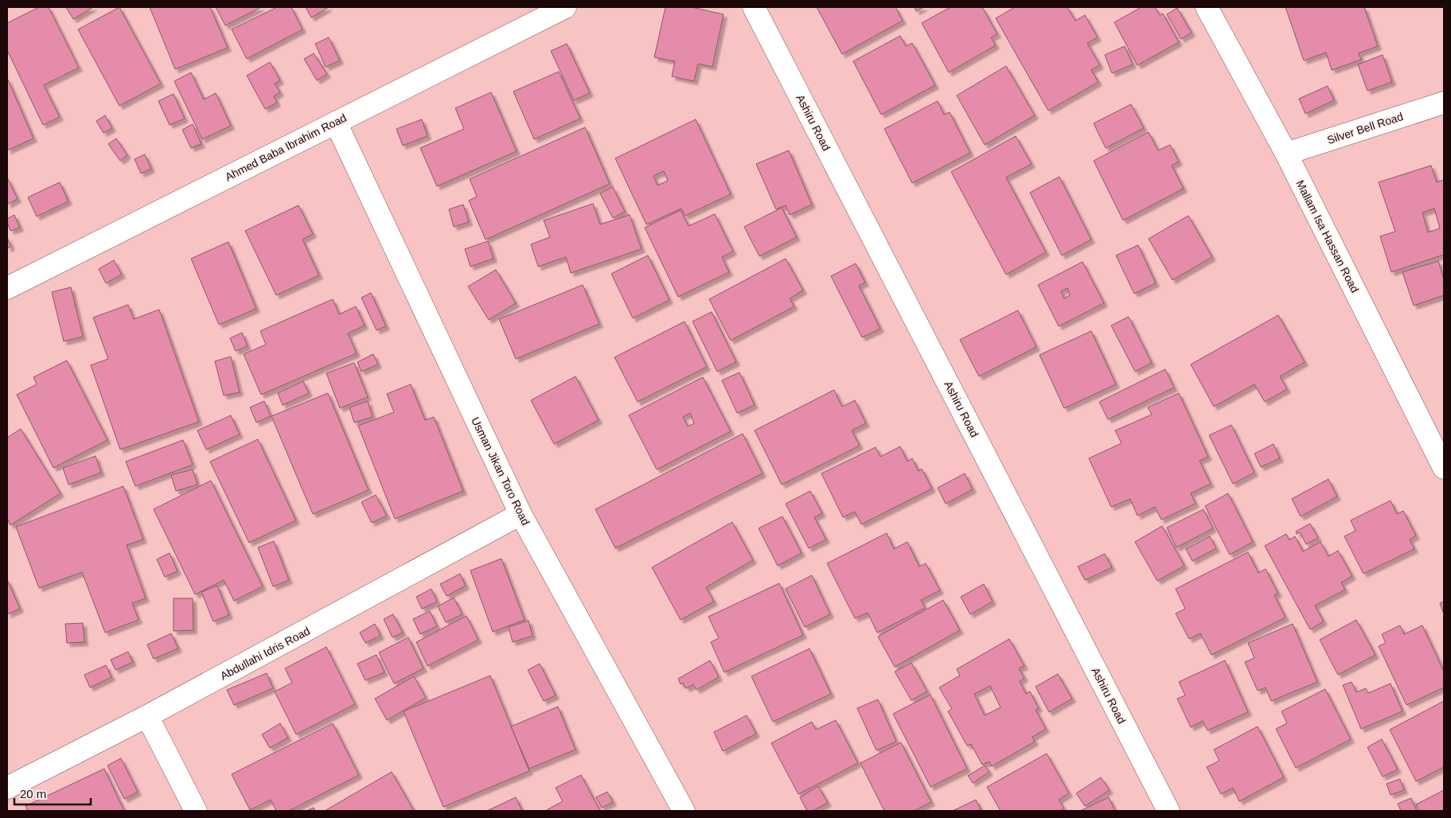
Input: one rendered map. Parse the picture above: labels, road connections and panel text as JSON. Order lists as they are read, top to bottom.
{
  "streets": {
    "street": [
      "Ashiru Road",
      "Silver Bell Road",
      "Ahmed Baba Ibrahim Road",
      "Mallam Isa Hassan Road",
      "Usman Jikan Toro Road",
      "Abdullahi Idris Road"
    ]
  },
  "crossings": [
    ["Silver Bell Road", "Mallam Isa Hassan Road"],
    ["Ahmed Baba Ibrahim Road", "Usman Jikan Toro Road"],
    ["Usman Jikan Toro Road", "Abdullahi Idris Road"]
  ],
  "scale_bar": "20 m"
}
